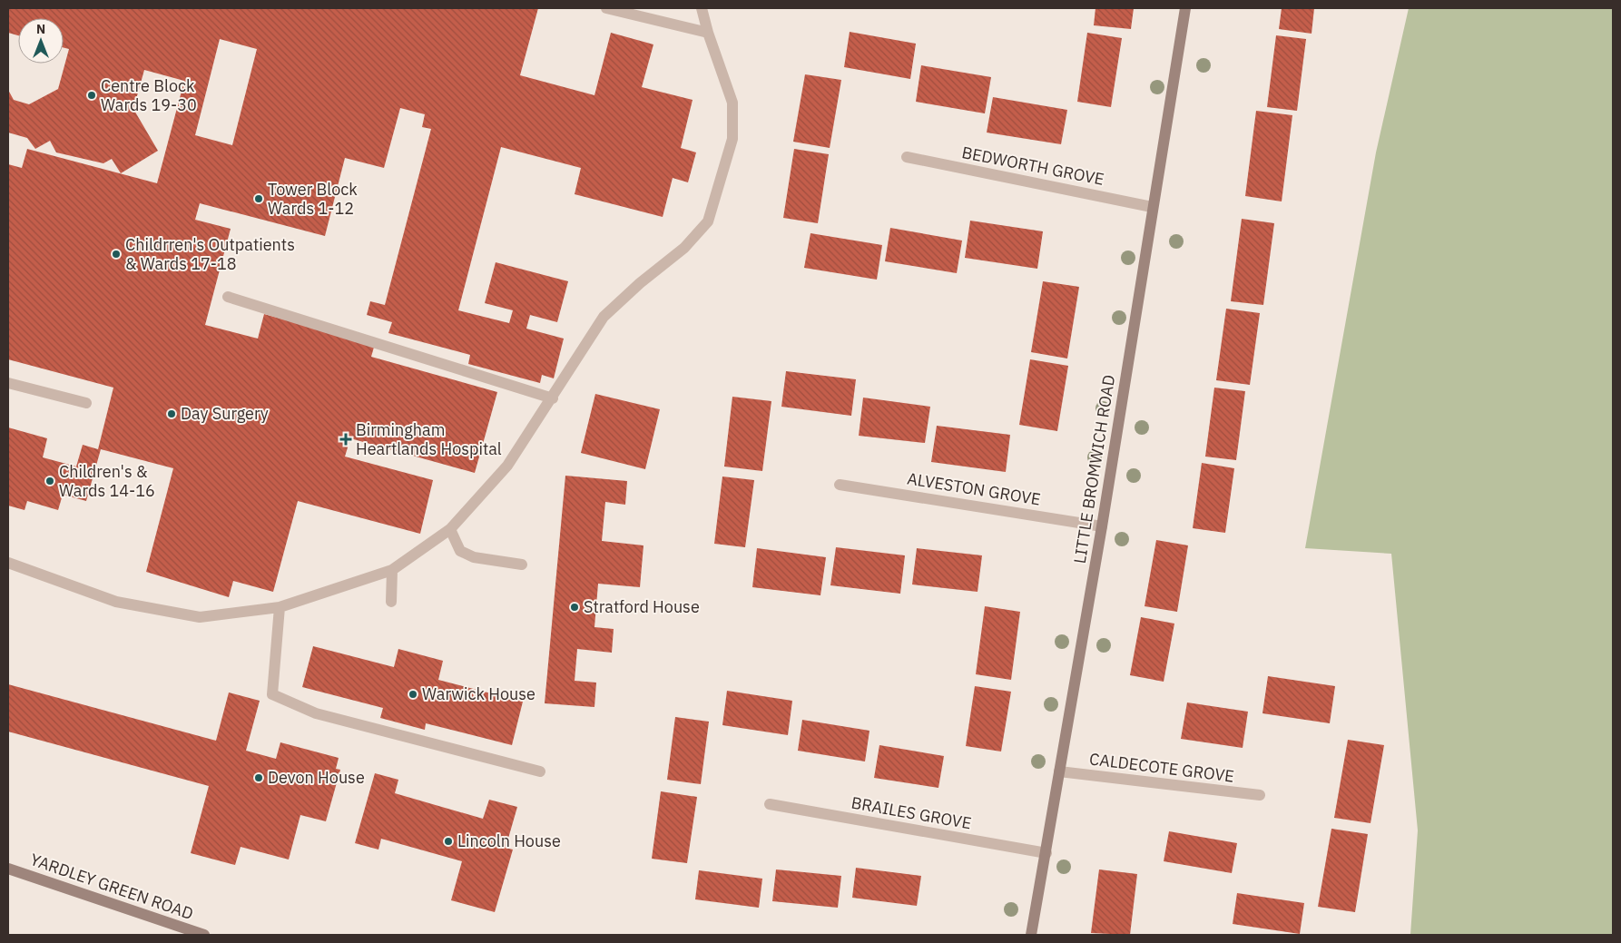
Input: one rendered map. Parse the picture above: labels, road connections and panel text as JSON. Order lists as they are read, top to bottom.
{
  "streets": {
    "street": [
      "BEDWORTH GROVE",
      "LITTLE BROMWICH ROAD",
      "ALVESTON GROVE",
      "CALDECOTE GROVE",
      "BRAILES GROVE",
      "YARDLEY GREEN ROAD"
    ]
  },
  "crossings": [
    ["BEDWORTH GROVE", "LITTLE BROMWICH ROAD"],
    ["LITTLE BROMWICH ROAD", "ALVESTON GROVE"],
    ["LITTLE BROMWICH ROAD", "CALDECOTE GROVE"],
    ["LITTLE BROMWICH ROAD", "BRAILES GROVE"]
  ],
  "places": {
    "other": [
      "Centre Block Wards 19-30",
      "Tower Block Wards 1-12",
      "Childrren's Outpatients & Wards 17-18",
      "Day Surgery",
      "Children's & Wards 14-16",
      "Stratford House",
      "Warwick House",
      "Devon House",
      "Lincoln House"
    ],
    "health": ["Birmingham Heartlands Hospital"]
  },
  "north": "top"
}
